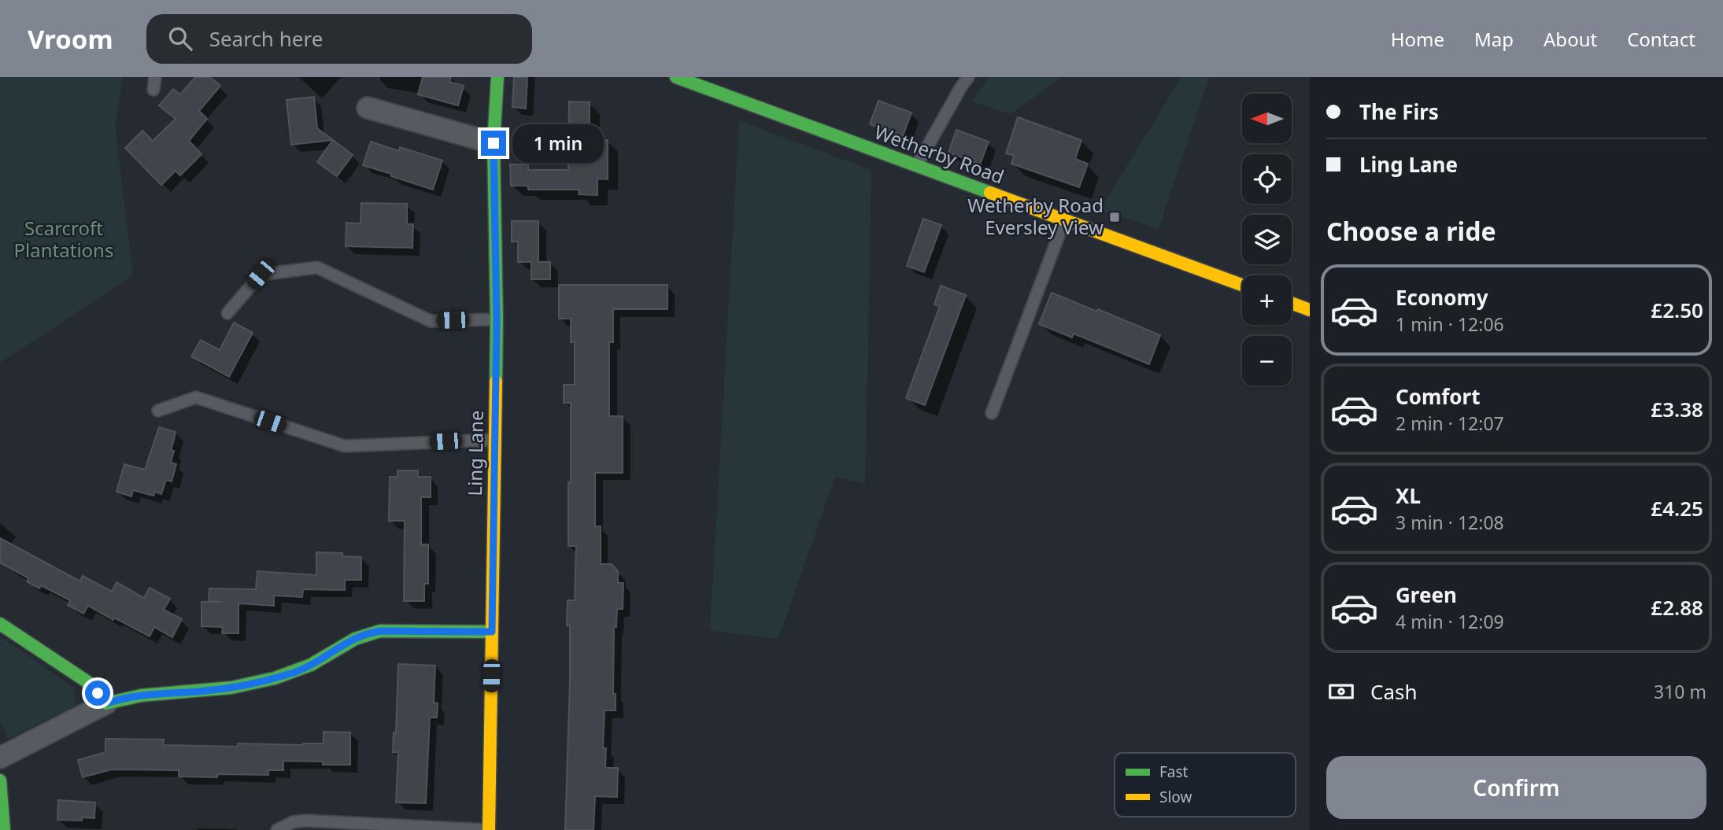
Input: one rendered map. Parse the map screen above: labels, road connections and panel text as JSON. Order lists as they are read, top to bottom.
{
  "streets": {
    "street": ["Wetherby Road", "Ling Lane"]
  },
  "parks": ["Scarcroft Plantations"],
  "places": {
    "transit": ["Wetherby Road Eversley View"]
  },
  "legend": ["Fast", "Slow"],
  "north": "left",
  "page": {
    "header": "Vroom",
    "search": "Search here",
    "nav": [
      "Home",
      "Map",
      "About",
      "Contact"
    ],
    "banner": ["The Firs", "Ling Lane"],
    "map_buttons": ["+", "−"],
    "bubble": "1 min",
    "heading": "Choose a ride",
    "list": [
      {
        "name": "Economy",
        "note": "1 min · 12:06",
        "value": "£2.50"
      },
      {
        "name": "Comfort",
        "note": "2 min · 12:07",
        "value": "£3.38"
      },
      {
        "name": "XL",
        "note": "3 min · 12:08",
        "value": "£4.25"
      },
      {
        "name": "Green",
        "note": "4 min · 12:09",
        "value": "£2.88"
      }
    ],
    "pay": ["Cash", "310 m"],
    "buttons": "Confirm"
  }
}
